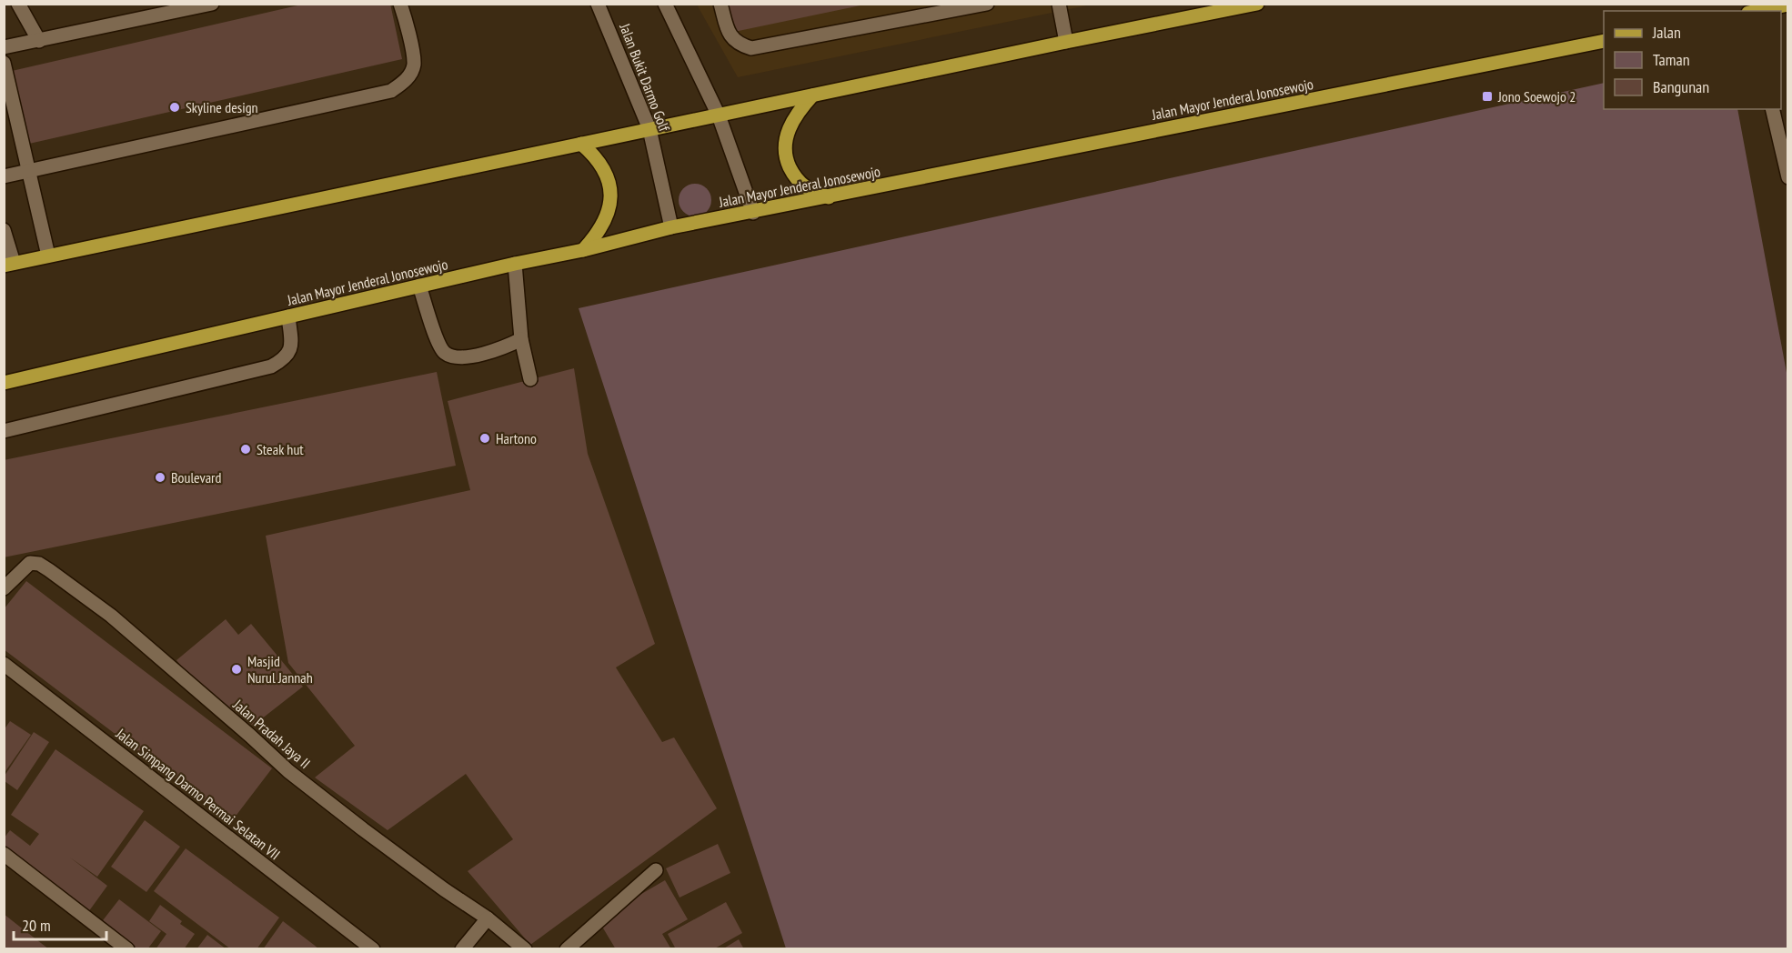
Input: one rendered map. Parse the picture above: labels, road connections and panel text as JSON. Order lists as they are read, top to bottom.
{
  "streets": {
    "main road": ["Jalan Mayor Jenderal Jonosewojo"],
    "street": ["Jalan Bukit Darmo Golf", "Jalan Pradah Jaya II", "Jalan Simpang Darmo Permai Selatan VII"]
  },
  "crossings": [
    ["Jalan Bukit Darmo Golf", "Jalan Mayor Jenderal Jonosewojo"]
  ],
  "places": {
    "transit": ["Jono Soewojo 2"],
    "other": [
      "Skyline design",
      "Hartono",
      "Steak hut",
      "Boulevard",
      "Masjid Nurul Jannah"
    ]
  },
  "legend": ["Jalan", "Taman", "Bangunan"],
  "scale_bar": "20 m"
}
